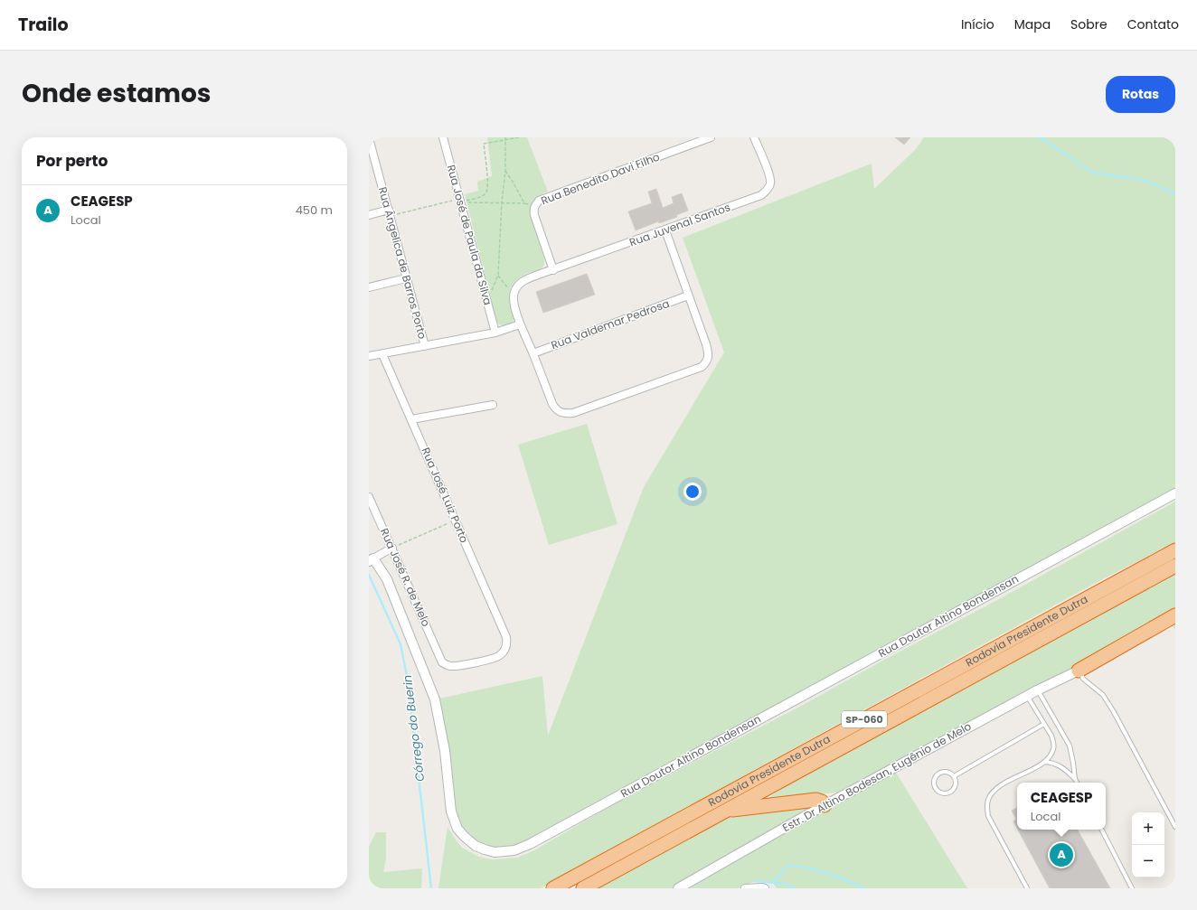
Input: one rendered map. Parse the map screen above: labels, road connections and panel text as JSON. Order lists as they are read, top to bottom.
{
  "streets": {
    "highway": ["Rodovia Presidente Dutra", "SP-060"],
    "street": [
      "Rua Benedito Davi Filho",
      "Rua Juvenal Santos",
      "Rua José de Paula da Silva",
      "Rua Ângelica de Barros Porto",
      "Rua Valdemar Pedrosa",
      "Rua José Luiz Porto",
      "Rua José R. de Melo",
      "Rua Doutor Altino Bondensan",
      "Estr. Dr Altino Bodesan, Eugênio de Melo"
    ]
  },
  "crossings": [
    ["Rua Benedito Davi Filho", "Rua Juvenal Santos"],
    ["Rua José Luiz Porto", "Rua José R. de Melo"]
  ],
  "water": ["Córrego do Buerin"],
  "page": {
    "header": "Trailo",
    "nav": [
      "Início",
      "Mapa",
      "Sobre",
      "Contato"
    ],
    "title": "Onde estamos",
    "buttons": "Rotas",
    "heading": "Por perto",
    "list": [
      {
        "mark": "A",
        "name": "CEAGESP",
        "note": "Local",
        "value": "450 m"
      }
    ],
    "popup": ["CEAGESP", "Local"],
    "map_buttons": ["+", "−"],
    "pins": "A"
  }
}
